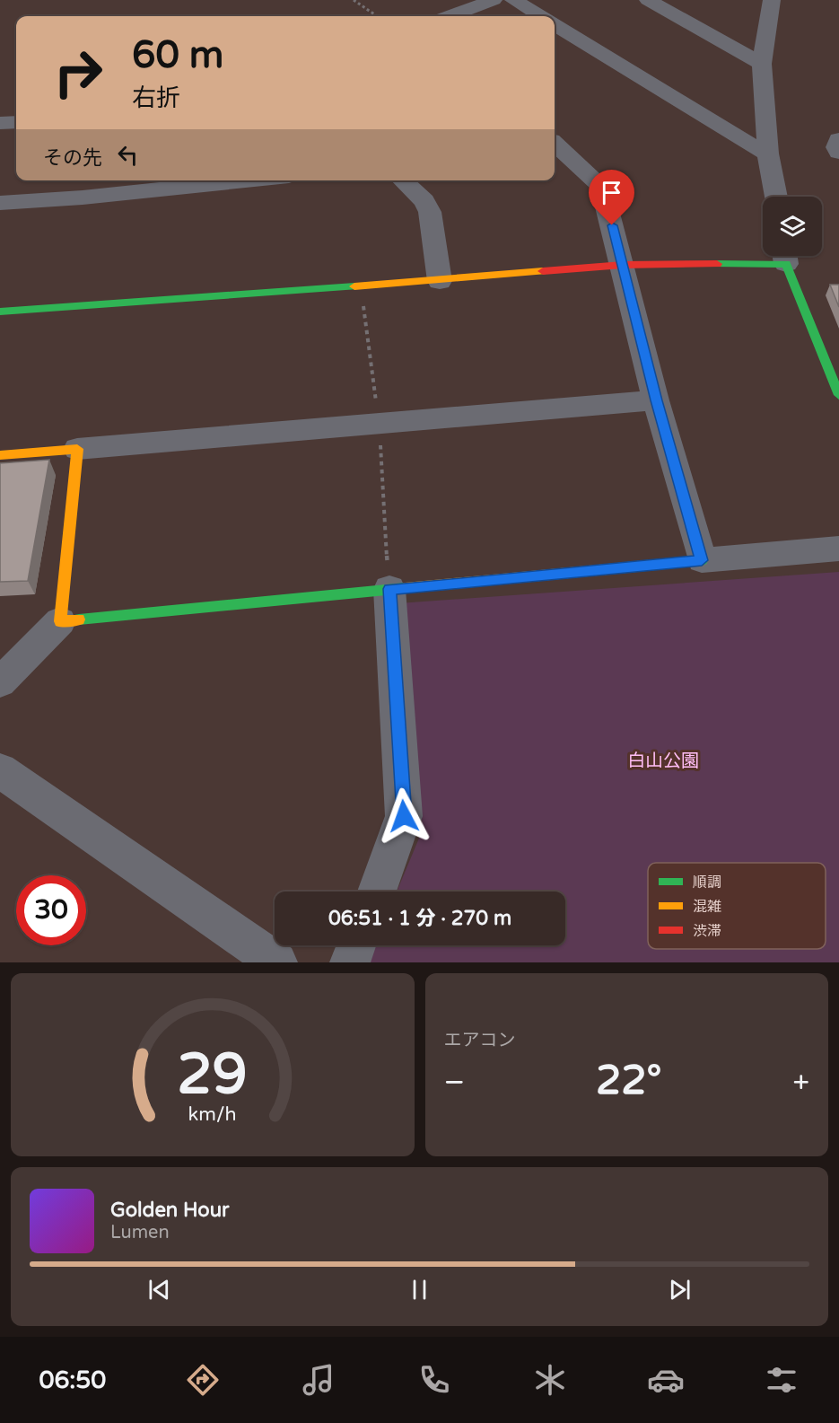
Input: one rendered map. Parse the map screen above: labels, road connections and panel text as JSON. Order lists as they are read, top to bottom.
{
  "parks": ["白山公園"],
  "legend": ["順調", "混雑", "渋滞"],
  "page": {
    "turn": ["60 m", "右折"],
    "then": "その先",
    "limit": "30",
    "trip": "06:51 · 1 分 · 270 m",
    "tile": "エアコン",
    "heat": ["−", "22°", "+"],
    "song": ["Golden Hour", "Lumen"],
    "tabs": "06:50",
    "gauge": ["29", "km/h"]
  }
}
